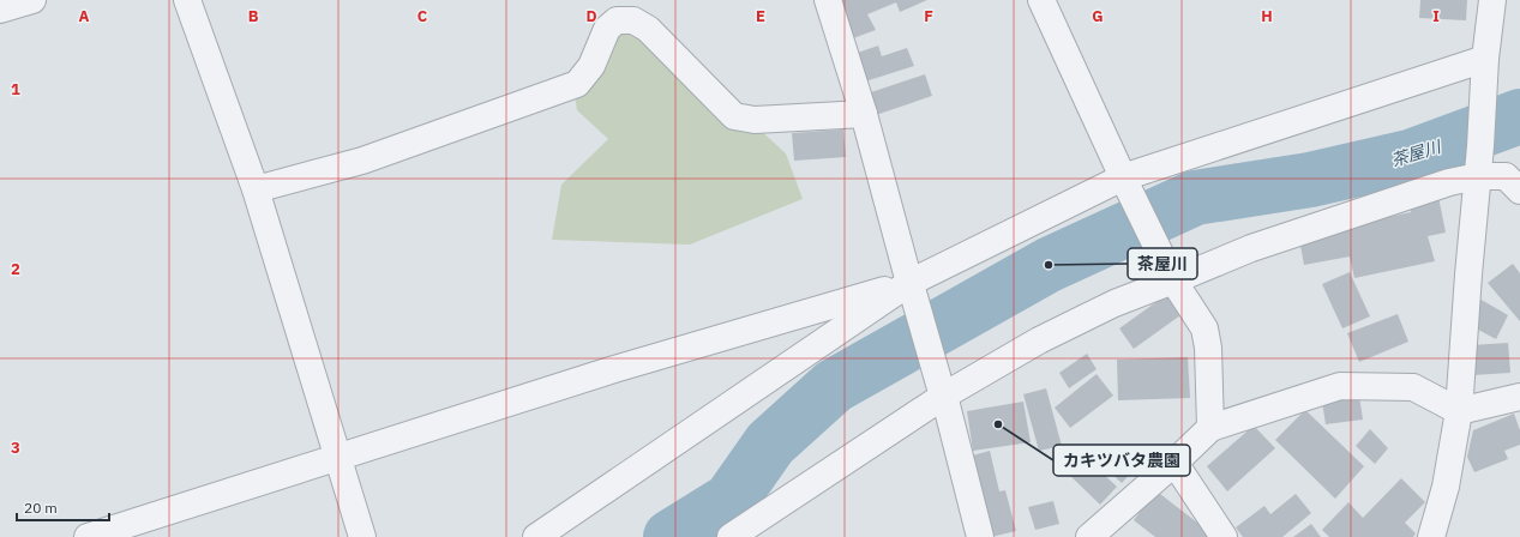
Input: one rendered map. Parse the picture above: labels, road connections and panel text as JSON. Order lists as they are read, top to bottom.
{
  "water": ["茶屋川"],
  "places": ["茶屋川", "カキツバタ農園"],
  "scale_bar": "20 m",
  "grid": {
    "columns": [
      "A",
      "B",
      "C",
      "D",
      "E",
      "F",
      "G",
      "H",
      "I"
    ],
    "rows": ["1", "2", "3"]
  }
}
